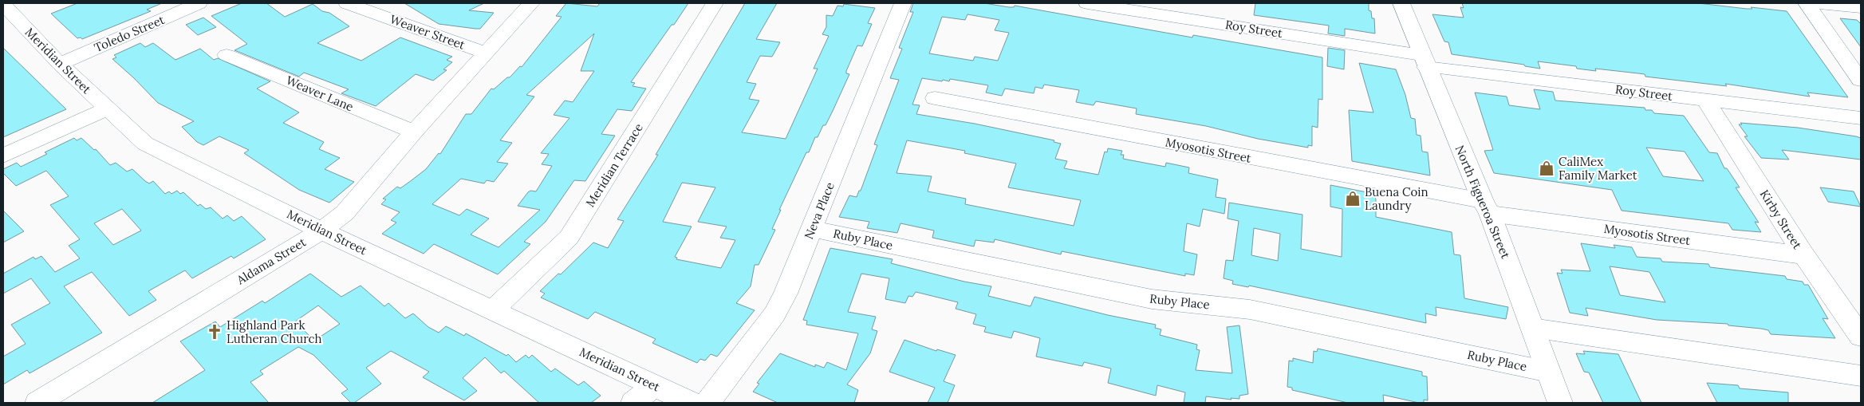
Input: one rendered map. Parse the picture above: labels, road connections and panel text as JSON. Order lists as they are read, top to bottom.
{
  "streets": {
    "street": [
      "Roy Street",
      "Weaver Street",
      "Toledo Street",
      "Meridian Street",
      "Weaver Lane",
      "Myosotis Street",
      "Meridian Terrace",
      "North Figueroa Street",
      "Neva Place",
      "Kirby Street",
      "Ruby Place",
      "Aldama Street"
    ]
  },
  "crossings": [
    ["Roy Street", "North Figueroa Street"],
    ["Roy Street", "Kirby Street"],
    ["Weaver Street", "Aldama Street"],
    ["Toledo Street", "Meridian Street"],
    ["Meridian Street", "Meridian Terrace"],
    ["Meridian Street", "Aldama Street"],
    ["Weaver Lane", "Aldama Street"],
    ["Myosotis Street", "North Figueroa Street"],
    ["Myosotis Street", "Kirby Street"],
    ["North Figueroa Street", "Ruby Place"],
    ["Neva Place", "Ruby Place"]
  ],
  "places": {
    "shop": ["CaliMex Family Market", "Buena Coin Laundry"],
    "church": ["Highland Park Lutheran Church"]
  }
}
